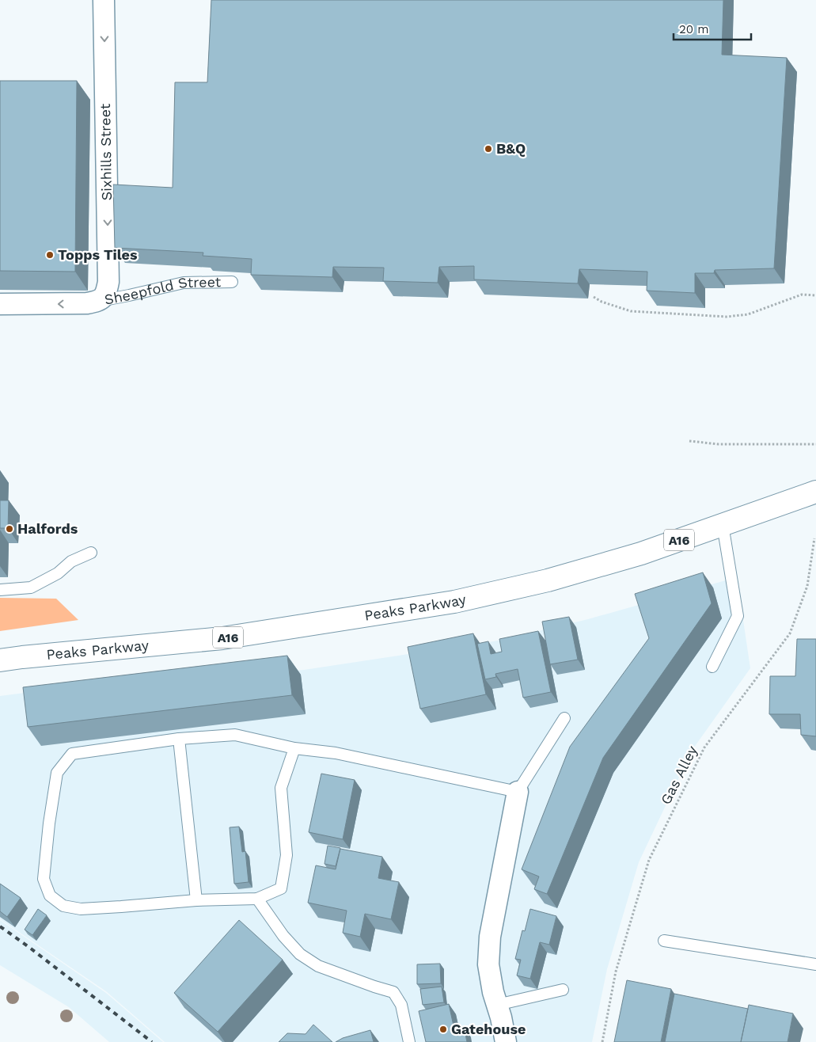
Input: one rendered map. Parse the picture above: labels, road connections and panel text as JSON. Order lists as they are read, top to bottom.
{
  "streets": {
    "highway": ["A16", "Peaks Parkway"],
    "street": ["Sixhills Street", "Sheepfold Street"],
    "path": ["Gas Alley"]
  },
  "crossings": [
    ["Sixhills Street", "Sheepfold Street"]
  ],
  "one_way": ["Sixhills Street", "Sheepfold Street"],
  "places": [
    "B&Q",
    "Topps Tiles",
    "Halfords",
    "Gatehouse"
  ],
  "scale_bar": "20 m"
}
